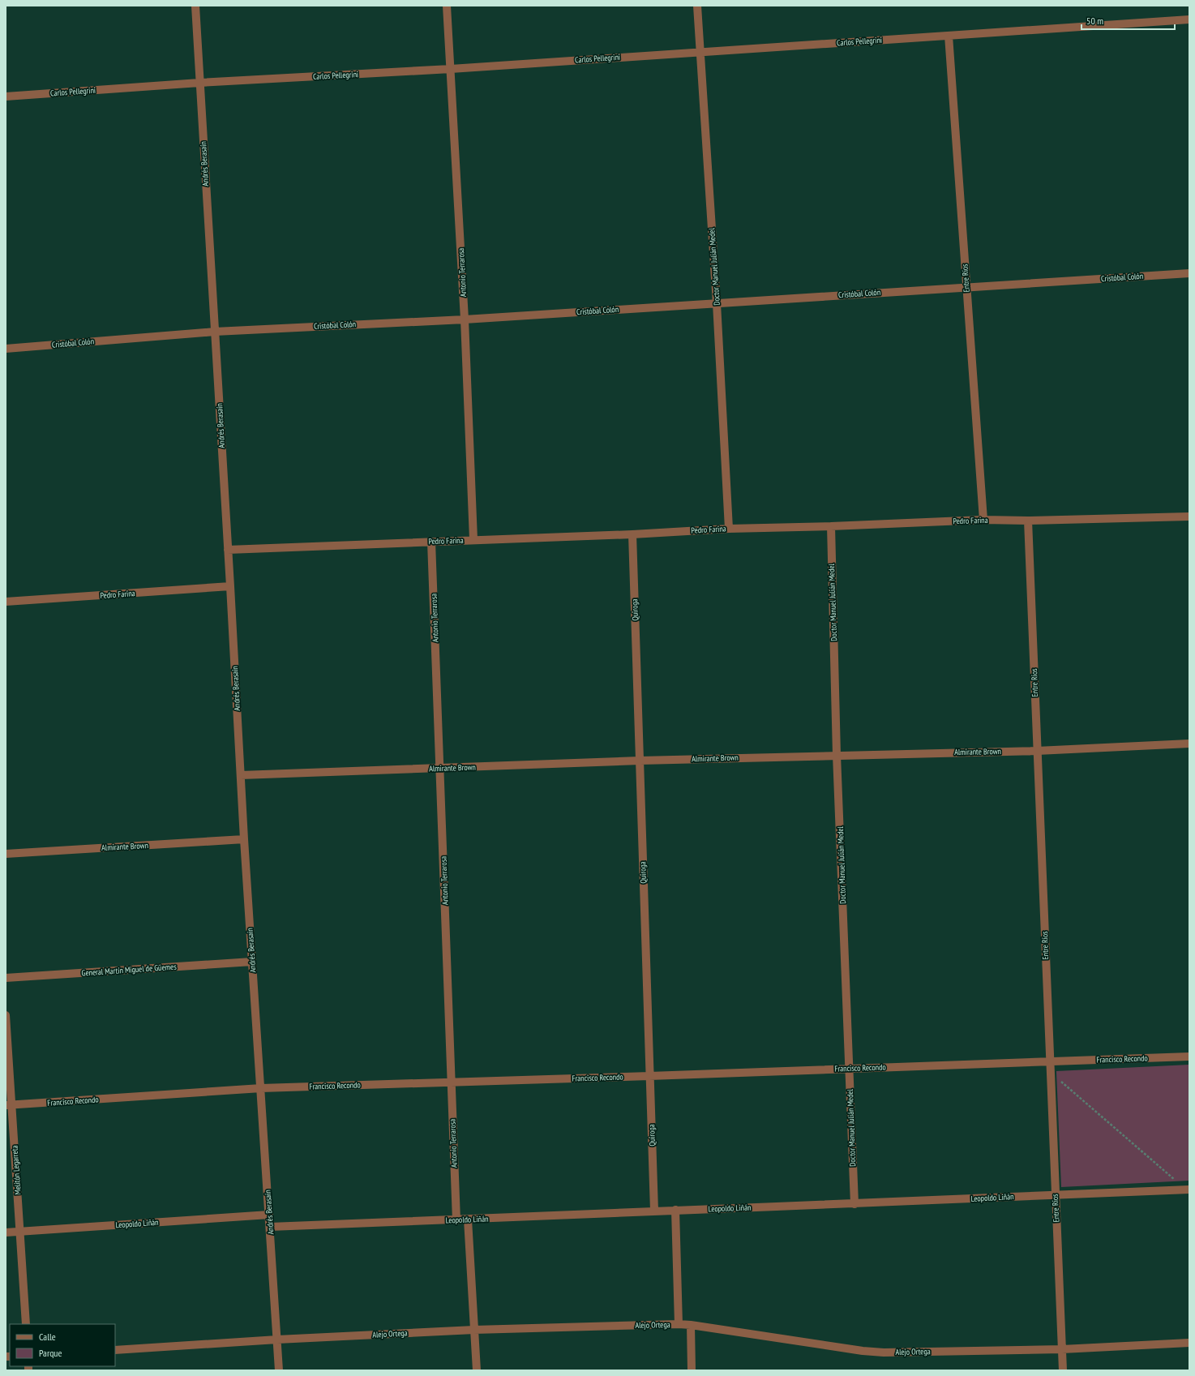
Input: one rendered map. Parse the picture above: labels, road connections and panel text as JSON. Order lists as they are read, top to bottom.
{
  "streets": {
    "street": [
      "Carlos Pellegrini",
      "Andrés Berasaín",
      "Doctor Manuel Julián Medel",
      "Antonio Terrarosa",
      "Cristóbal Colón",
      "Entre Ríos",
      "Pedro Farina",
      "Quiroga",
      "Almirante Brown",
      "General Martín Miguel de Güemes",
      "Francisco Recondo",
      "Melitón Legarreta",
      "Leopoldo Liñán",
      "Alejo Ortega"
    ]
  },
  "crossings": [
    ["Carlos Pellegrini", "Andrés Berasaín"],
    ["Carlos Pellegrini", "Doctor Manuel Julián Medel"],
    ["Carlos Pellegrini", "Antonio Terrarosa"],
    ["Carlos Pellegrini", "Entre Ríos"],
    ["Andrés Berasaín", "Cristóbal Colón"],
    ["Andrés Berasaín", "Pedro Farina"],
    ["Andrés Berasaín", "Almirante Brown"],
    ["Andrés Berasaín", "General Martín Miguel de Güemes"],
    ["Andrés Berasaín", "Francisco Recondo"],
    ["Andrés Berasaín", "Leopoldo Liñán"],
    ["Andrés Berasaín", "Alejo Ortega"],
    ["Doctor Manuel Julián Medel", "Cristóbal Colón"],
    ["Doctor Manuel Julián Medel", "Pedro Farina"],
    ["Doctor Manuel Julián Medel", "Almirante Brown"],
    ["Doctor Manuel Julián Medel", "Francisco Recondo"],
    ["Doctor Manuel Julián Medel", "Leopoldo Liñán"],
    ["Antonio Terrarosa", "Cristóbal Colón"],
    ["Antonio Terrarosa", "Pedro Farina"],
    ["Antonio Terrarosa", "Almirante Brown"],
    ["Antonio Terrarosa", "Francisco Recondo"],
    ["Antonio Terrarosa", "Leopoldo Liñán"],
    ["Cristóbal Colón", "Entre Ríos"],
    ["Entre Ríos", "Pedro Farina"],
    ["Entre Ríos", "Almirante Brown"],
    ["Entre Ríos", "Francisco Recondo"],
    ["Entre Ríos", "Leopoldo Liñán"],
    ["Entre Ríos", "Alejo Ortega"],
    ["Pedro Farina", "Quiroga"],
    ["Quiroga", "Almirante Brown"],
    ["Quiroga", "Francisco Recondo"],
    ["Quiroga", "Leopoldo Liñán"],
    ["Francisco Recondo", "Melitón Legarreta"],
    ["Melitón Legarreta", "Leopoldo Liñán"]
  ],
  "legend": ["Calle", "Parque"],
  "scale_bar": "50 m"
}
